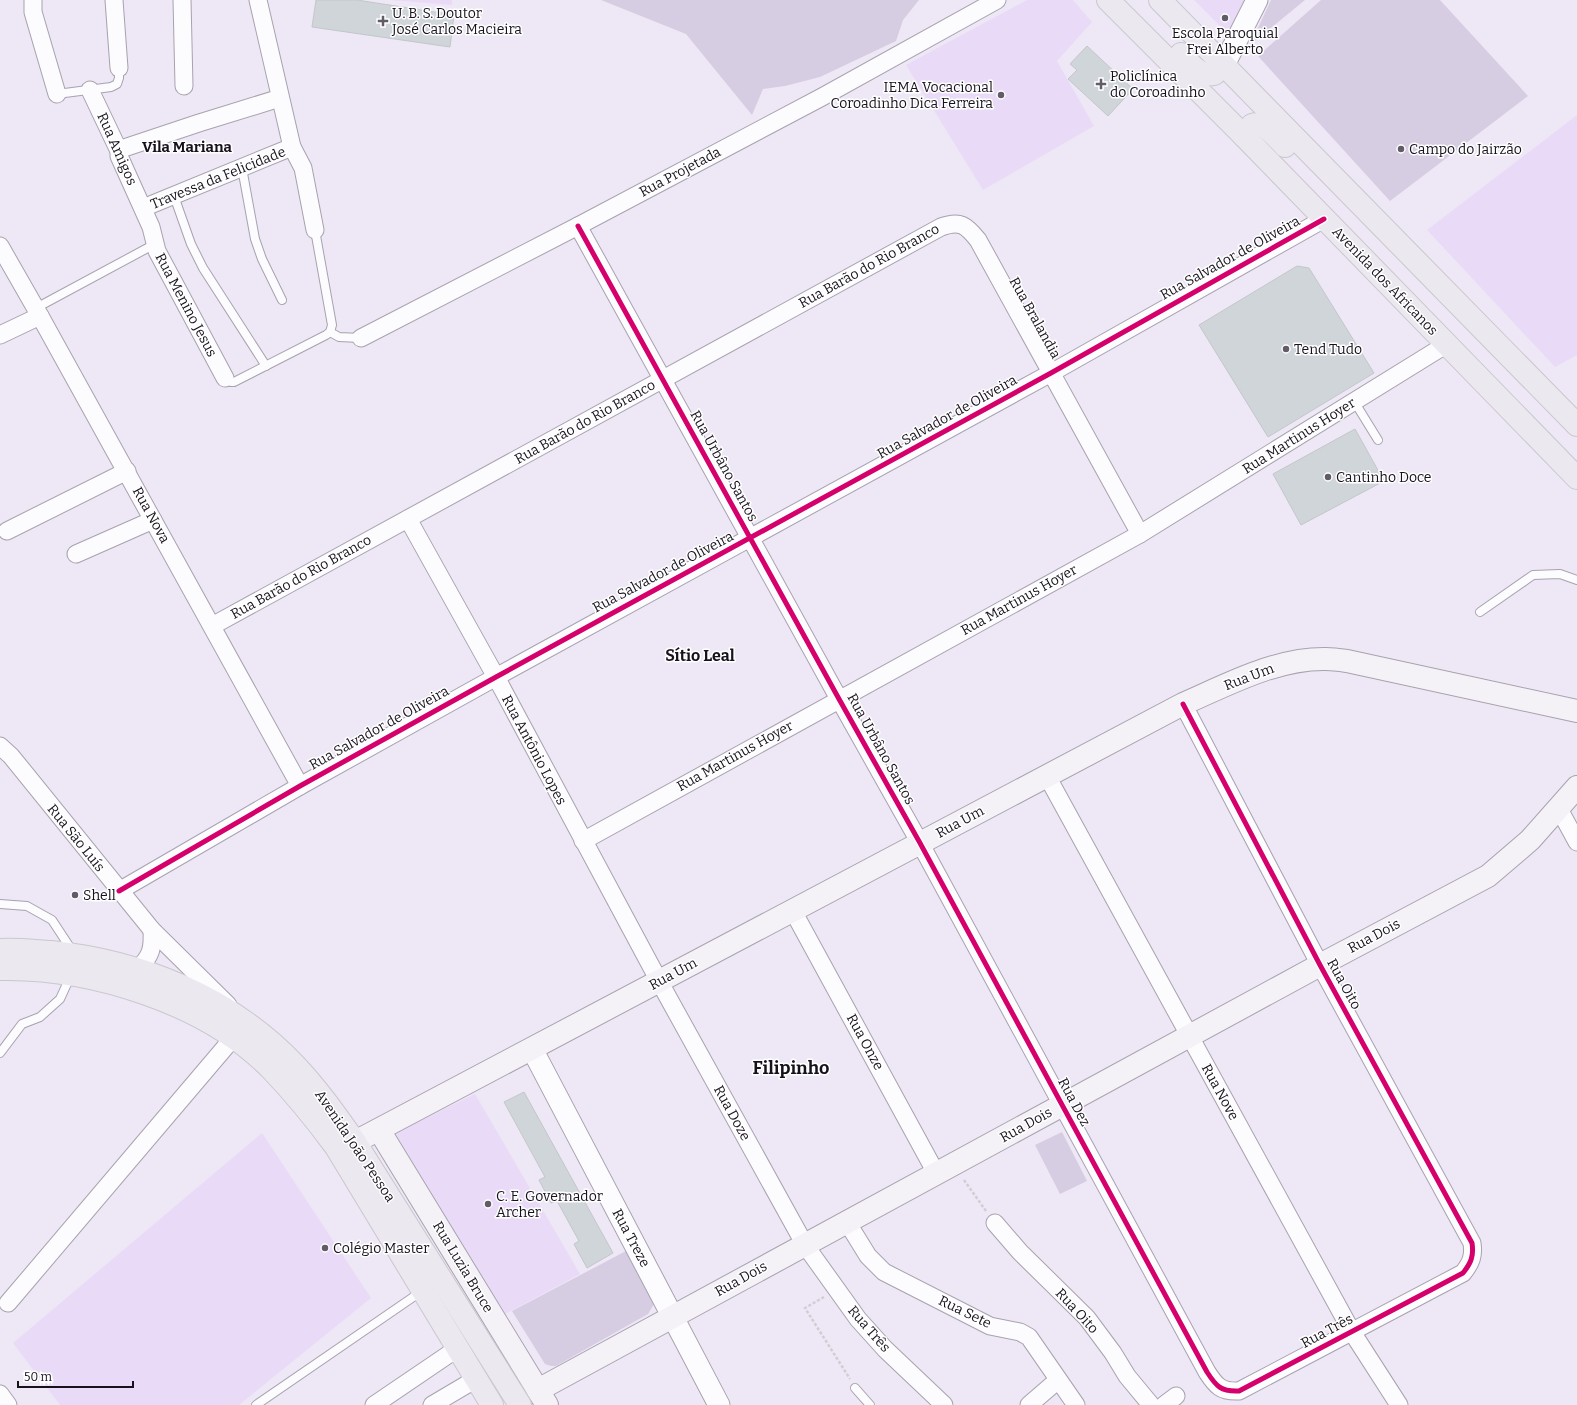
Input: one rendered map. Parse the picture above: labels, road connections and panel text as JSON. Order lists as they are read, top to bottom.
{
  "streets": {
    "main road": [
      "Avenida dos Africanos",
      "Rua Um",
      "Rua Dois",
      "Avenida João Pessoa",
      "Rua Luzia Bruce"
    ],
    "street": [
      "Rua Amigos",
      "Rua Projetada",
      "Travessa da Felicidade",
      "Rua Salvador de Oliveira",
      "Rua Barão do Rio Branco",
      "Rua Menino Jesus",
      "Rua Bralandia",
      "Rua Martinus Hoyer",
      "Rua Urbâno Santos",
      "Rua Nova",
      "Rua Antônio Lopes",
      "Rua São Luís",
      "Rua Oito",
      "Rua Onze",
      "Rua Nove",
      "Rua Dez",
      "Rua Doze",
      "Rua Treze",
      "Rua Sete",
      "Rua Três"
    ]
  },
  "crossings": [
    ["Rua Amigos", "Travessa da Felicidade"],
    ["Rua Amigos", "Rua Menino Jesus"],
    ["Rua Projetada", "Rua Urbâno Santos"],
    ["Travessa da Felicidade", "Rua Menino Jesus"],
    ["Rua Salvador de Oliveira", "Avenida dos Africanos"],
    ["Rua Salvador de Oliveira", "Rua Bralandia"],
    ["Rua Salvador de Oliveira", "Rua Urbâno Santos"],
    ["Rua Salvador de Oliveira", "Rua Nova"],
    ["Rua Salvador de Oliveira", "Rua Antônio Lopes"],
    ["Rua Salvador de Oliveira", "Rua São Luís"],
    ["Rua Barão do Rio Branco", "Rua Bralandia"],
    ["Rua Barão do Rio Branco", "Rua Urbâno Santos"],
    ["Rua Barão do Rio Branco", "Rua Nova"],
    ["Rua Barão do Rio Branco", "Rua Antônio Lopes"],
    ["Avenida dos Africanos", "Rua Martinus Hoyer"],
    ["Rua Bralandia", "Rua Martinus Hoyer"],
    ["Rua Martinus Hoyer", "Rua Urbâno Santos"],
    ["Rua Martinus Hoyer", "Rua Antônio Lopes"],
    ["Rua Urbâno Santos", "Rua Um"],
    ["Rua Urbâno Santos", "Rua Dez"],
    ["Rua Um", "Rua Antônio Lopes"],
    ["Rua Um", "Rua Oito"],
    ["Rua Um", "Rua Onze"],
    ["Rua Um", "Rua Nove"],
    ["Rua Um", "Rua Dez"],
    ["Rua Um", "Rua Doze"],
    ["Rua Um", "Avenida João Pessoa"],
    ["Rua Um", "Rua Treze"],
    ["Rua Um", "Rua Luzia Bruce"],
    ["Rua Antônio Lopes", "Rua Doze"],
    ["Rua São Luís", "Avenida João Pessoa"],
    ["Rua Dois", "Rua Oito"],
    ["Rua Dois", "Rua Onze"],
    ["Rua Dois", "Rua Nove"],
    ["Rua Dois", "Rua Dez"],
    ["Rua Dois", "Rua Doze"],
    ["Rua Dois", "Rua Treze"],
    ["Rua Dois", "Rua Luzia Bruce"],
    ["Rua Dois", "Rua Sete"],
    ["Rua Dois", "Rua Três"],
    ["Rua Oito", "Rua Três"],
    ["Rua Nove", "Rua Três"],
    ["Rua Dez", "Rua Três"],
    ["Rua Doze", "Rua Três"]
  ],
  "districts": ["Vila Mariana", "Sítio Leal", "Filipinho"],
  "places": {
    "other": [
      "Escola Paroquial Frei Alberto",
      "IEMA Vocacional Coroadinho Dica Ferreira",
      "Campo do Jairzão",
      "Tend Tudo",
      "Cantinho Doce",
      "Shell",
      "C. E. Governador Archer",
      "Colégio Master"
    ],
    "health": ["U. B. S. Doutor José Carlos Macieira", "Policlínica do Coroadinho"]
  },
  "scale_bar": "50 m"
}
